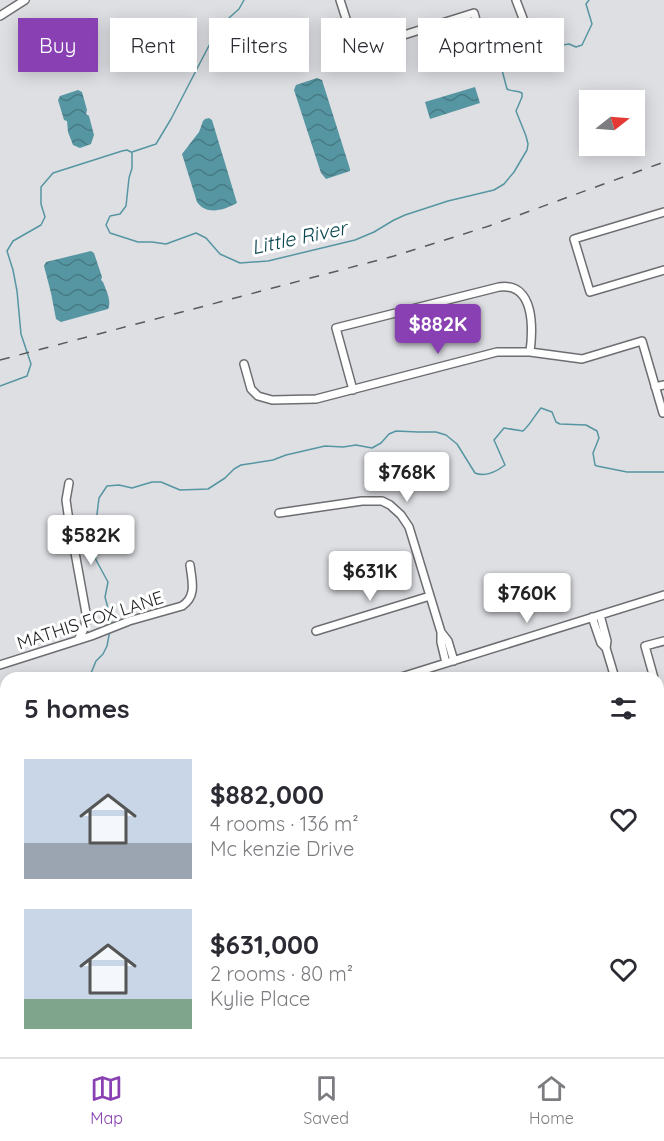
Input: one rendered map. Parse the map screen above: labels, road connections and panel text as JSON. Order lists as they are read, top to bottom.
{
  "streets": {
    "street": ["MATHIS FOX LANE"]
  },
  "water": ["Little River"],
  "north": "right",
  "page": {
    "chip": [
      "Buy",
      "Rent",
      "Filters",
      "New",
      "Apartment"
    ],
    "price": [
      "$882K",
      "$768K",
      "$582K",
      "$631K",
      "$760K"
    ],
    "heading": "5 homes",
    "list": [
      {
        "name": "$882,000",
        "note": "4 rooms · 136 m² · Mc kenzie Drive"
      },
      {
        "name": "$631,000",
        "note": "2 rooms · 80 m² · Kylie Place"
      }
    ],
    "tabs": ["Map", "Saved", "Home"]
  }
}
